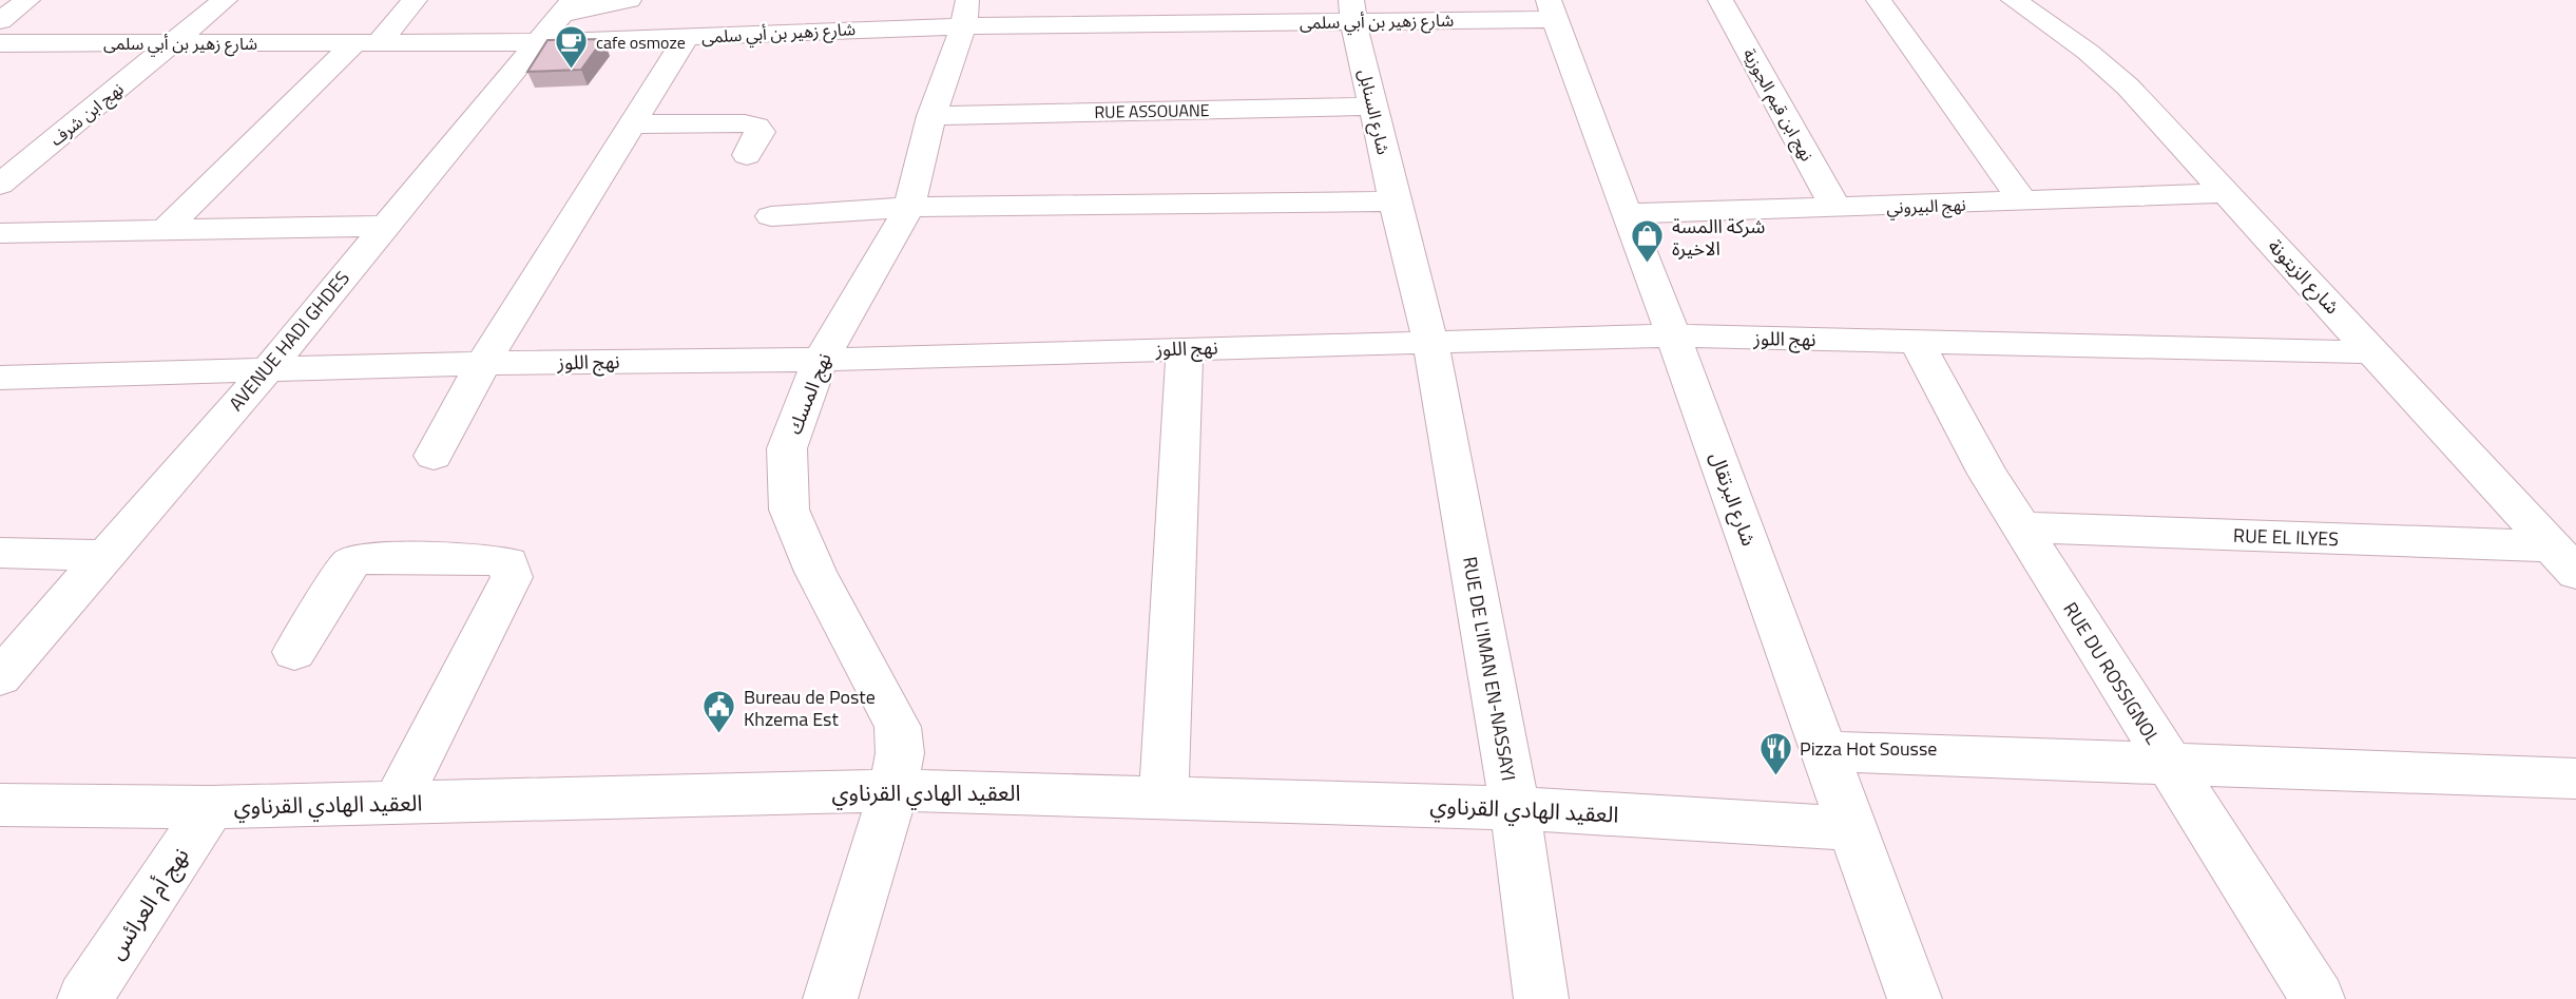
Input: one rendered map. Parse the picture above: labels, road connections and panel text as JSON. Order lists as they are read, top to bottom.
{
  "streets": {
    "street": [
      "شارع زهير بن أبي سلمى",
      "نهج ابن قيم الجوزية",
      "RUE ASSOUANE",
      "شارع السنابل",
      "نهج ابن شرف",
      "نهج البيروني",
      "شارع الزيتونة",
      "نهج اللوز",
      "AVENUE HADI GHDES",
      "نهج المسك",
      "شارع البرتقال",
      "RUE EL ILYES",
      "RUE DE L'IMAN EN-NASSAYI",
      "RUE DU ROSSIGNOL",
      "العقيد الهادي القرناوي",
      "نهج أم العرائس"
    ]
  },
  "crossings": [
    ["شارع زهير بن أبي سلمى", "شارع السنابل"],
    ["شارع زهير بن أبي سلمى", "نهج ابن شرف"],
    ["شارع زهير بن أبي سلمى", "AVENUE HADI GHDES"],
    ["شارع زهير بن أبي سلمى", "نهج المسك"],
    ["شارع زهير بن أبي سلمى", "شارع البرتقال"],
    ["نهج ابن قيم الجوزية", "نهج البيروني"],
    ["RUE ASSOUANE", "شارع السنابل"],
    ["RUE ASSOUANE", "نهج المسك"],
    ["شارع السنابل", "نهج اللوز"],
    ["شارع السنابل", "RUE DE L'IMAN EN-NASSAYI"],
    ["نهج البيروني", "شارع الزيتونة"],
    ["نهج البيروني", "شارع البرتقال"],
    ["شارع الزيتونة", "نهج اللوز"],
    ["شارع الزيتونة", "RUE EL ILYES"],
    ["نهج اللوز", "AVENUE HADI GHDES"],
    ["نهج اللوز", "نهج المسك"],
    ["نهج اللوز", "شارع البرتقال"],
    ["نهج اللوز", "RUE DE L'IMAN EN-NASSAYI"],
    ["نهج اللوز", "RUE DU ROSSIGNOL"],
    ["نهج المسك", "العقيد الهادي القرناوي"],
    ["شارع البرتقال", "العقيد الهادي القرناوي"],
    ["RUE EL ILYES", "RUE DU ROSSIGNOL"],
    ["RUE DE L'IMAN EN-NASSAYI", "العقيد الهادي القرناوي"],
    ["العقيد الهادي القرناوي", "نهج أم العرائس"]
  ],
  "places": {
    "cafe": ["cafe osmoze"],
    "shop": ["شركة االمسة الاخيرة"],
    "public building": ["Bureau de Poste Khzema Est"],
    "restaurant": ["Pizza Hot Sousse"]
  }
}
